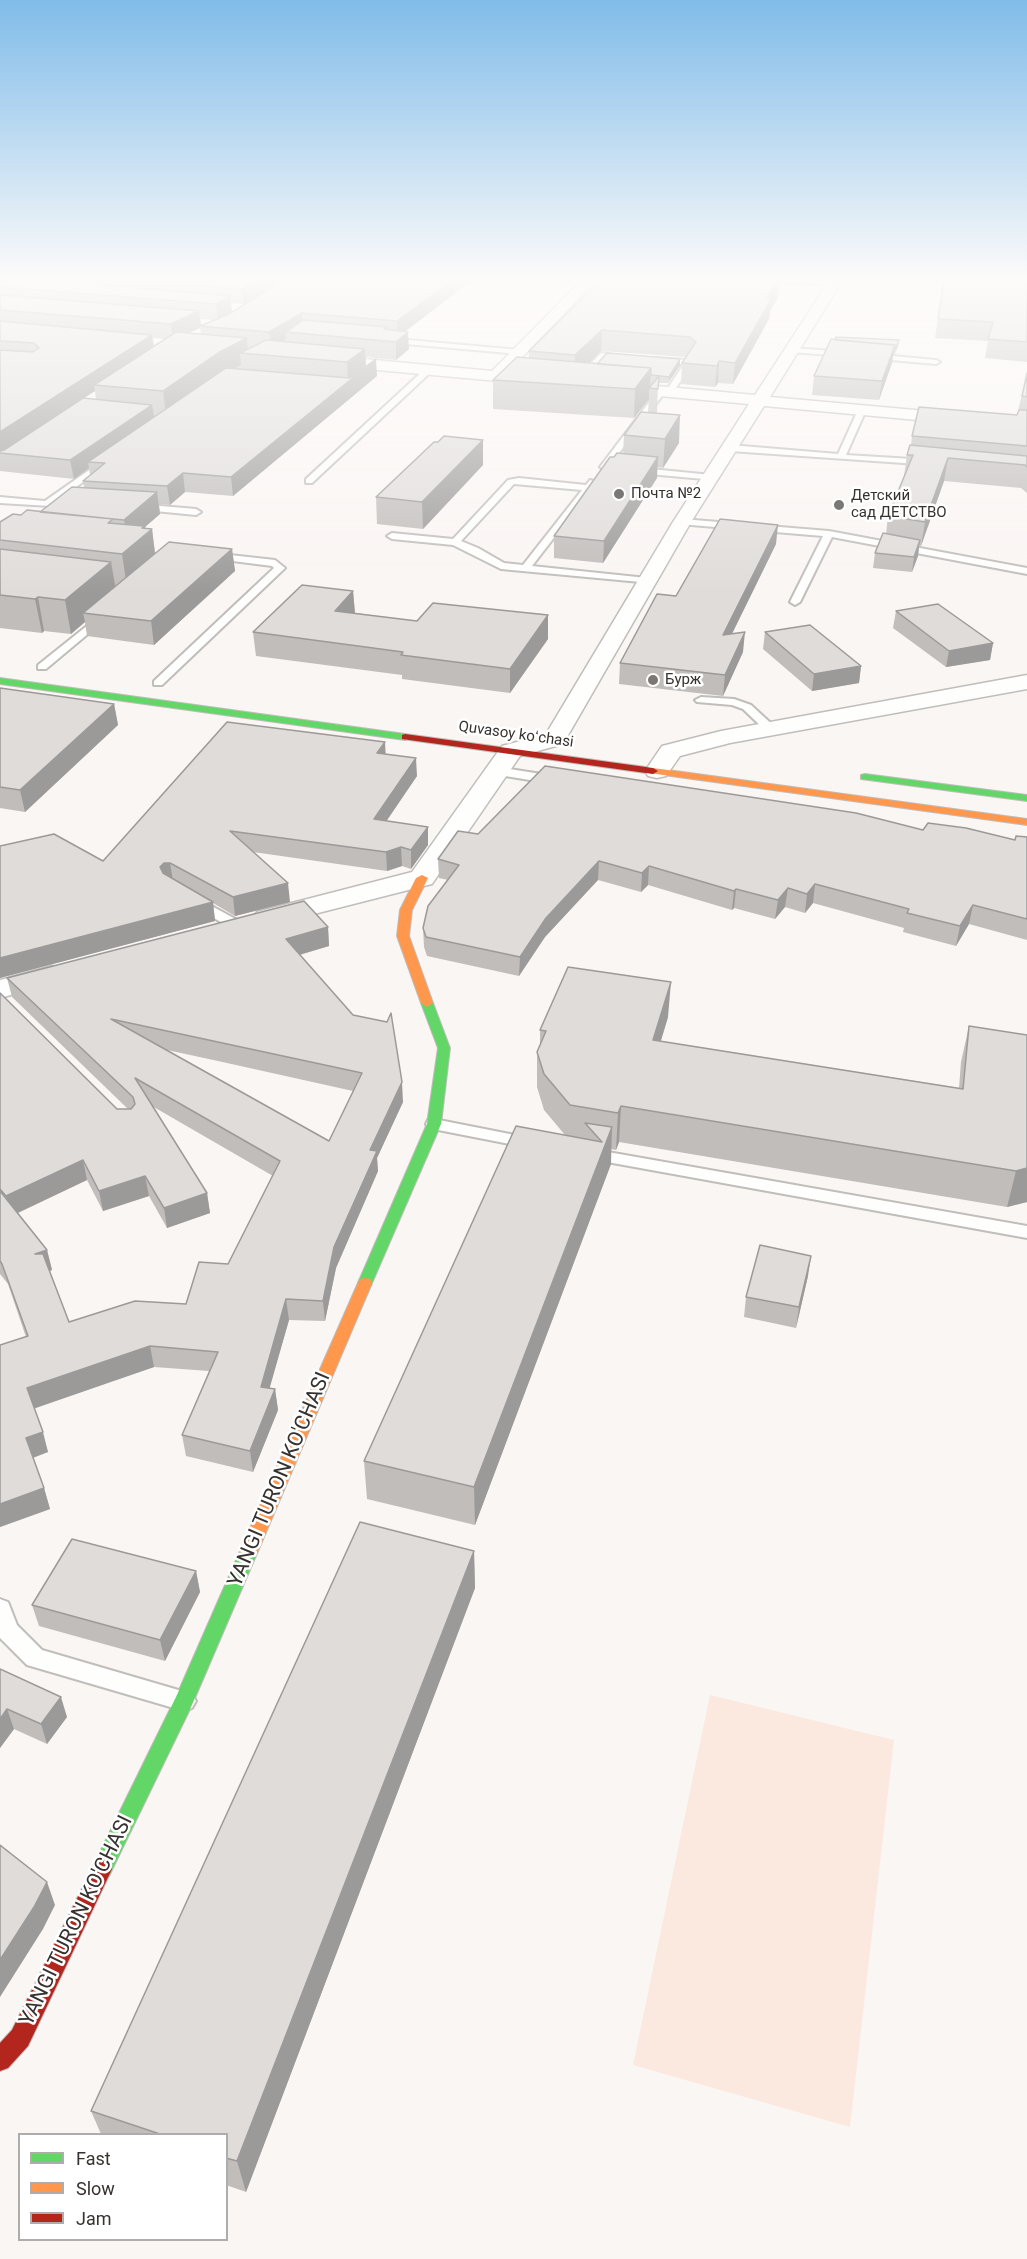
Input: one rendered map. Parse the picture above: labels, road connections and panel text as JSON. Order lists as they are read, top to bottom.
{
  "streets": {
    "main road": ["Quvasoy koʻchasi", "YANGI TURON KO'CHASI"]
  },
  "crossings": [
    ["Quvasoy koʻchasi", "YANGI TURON KO'CHASI"]
  ],
  "places": ["Почта №2", "Детский сад ДЕТСТВО", "Бурж"],
  "legend": ["Fast", "Slow", "Jam"]
}
